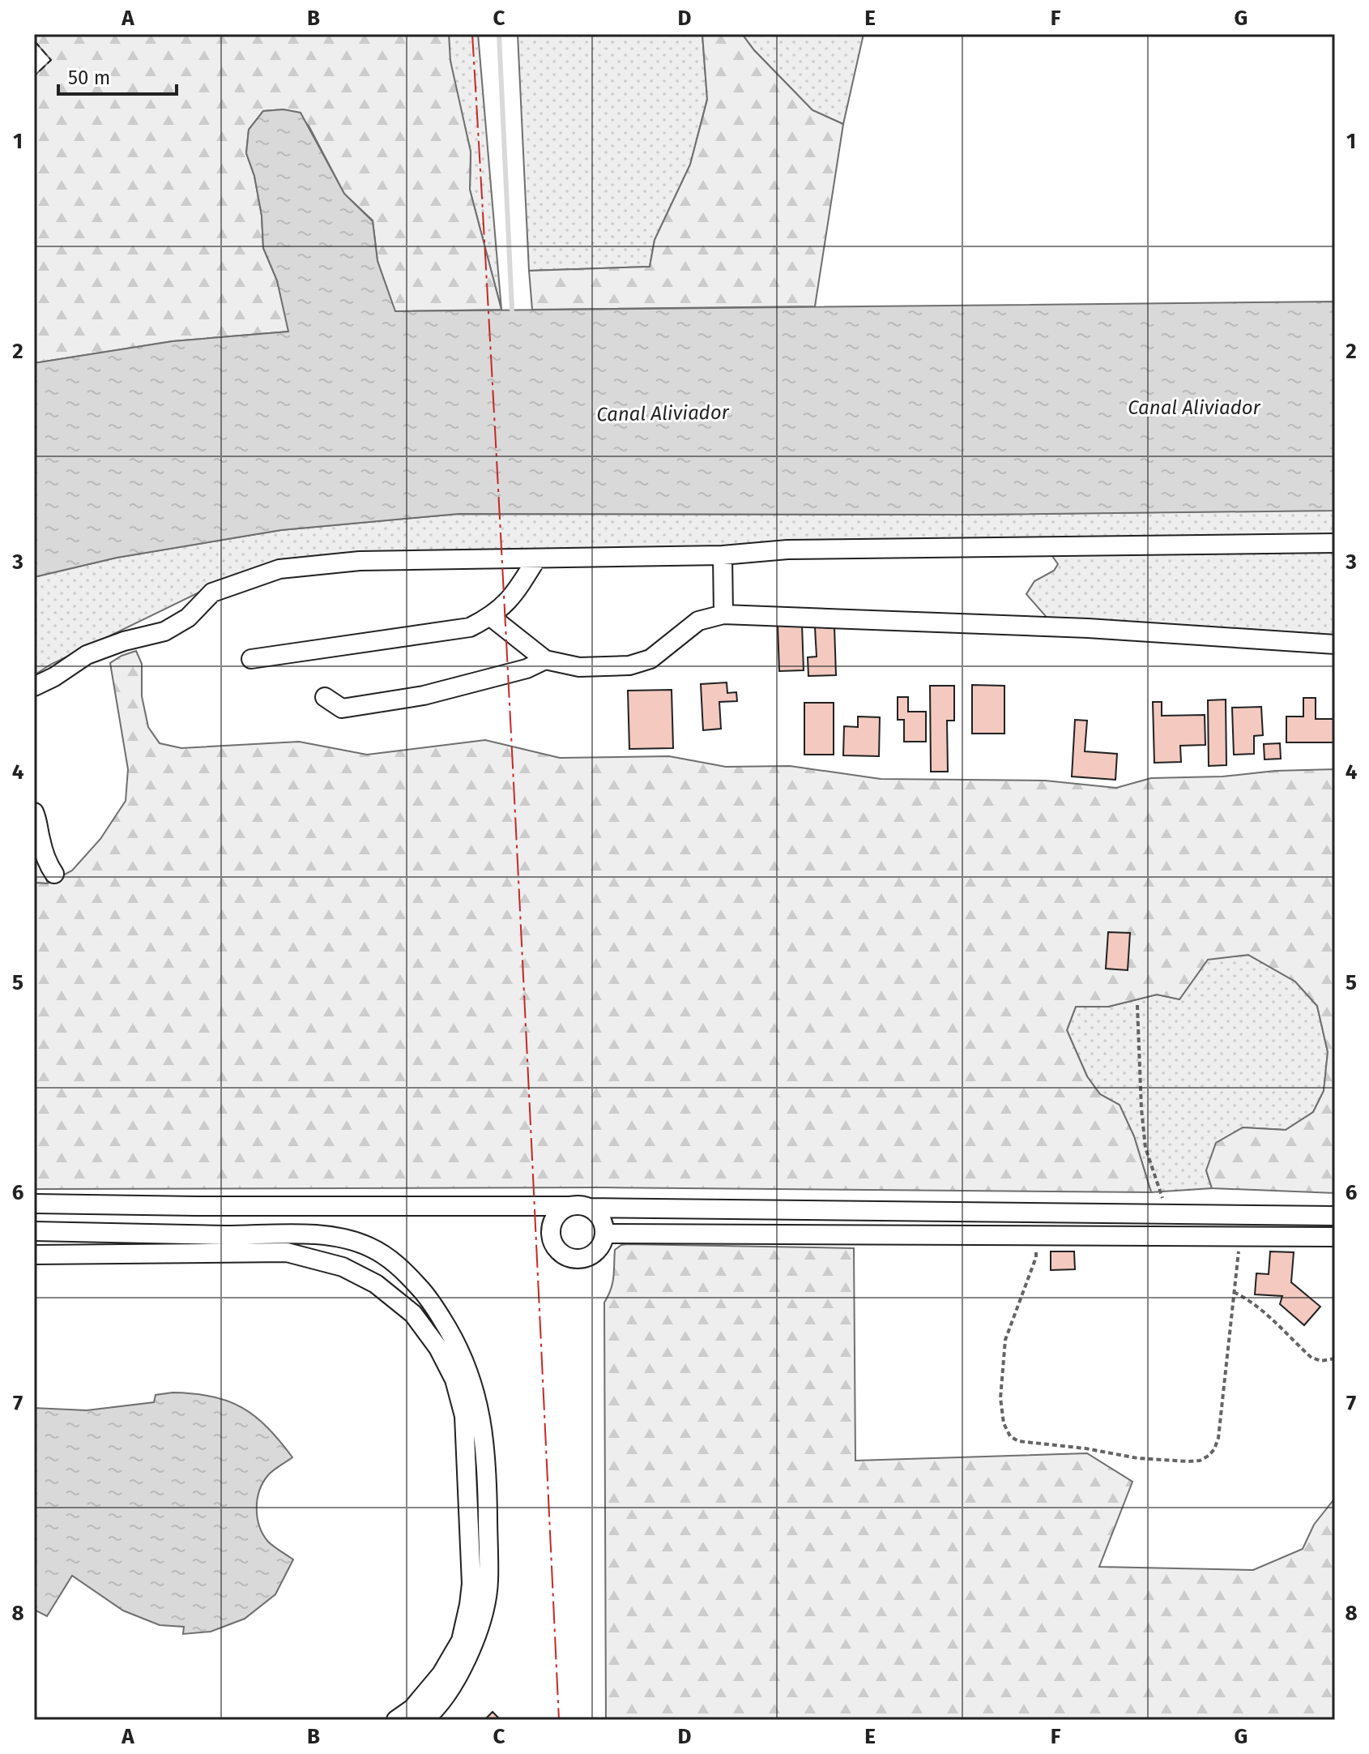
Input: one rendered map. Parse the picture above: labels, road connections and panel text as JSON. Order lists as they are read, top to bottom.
{
  "water": ["Canal Aliviador"],
  "scale_bar": "50 m",
  "grid": {
    "columns": [
      "A",
      "B",
      "C",
      "D",
      "E",
      "F",
      "G"
    ],
    "rows": [
      "1",
      "2",
      "3",
      "4",
      "5",
      "6",
      "7",
      "8"
    ]
  }
}
